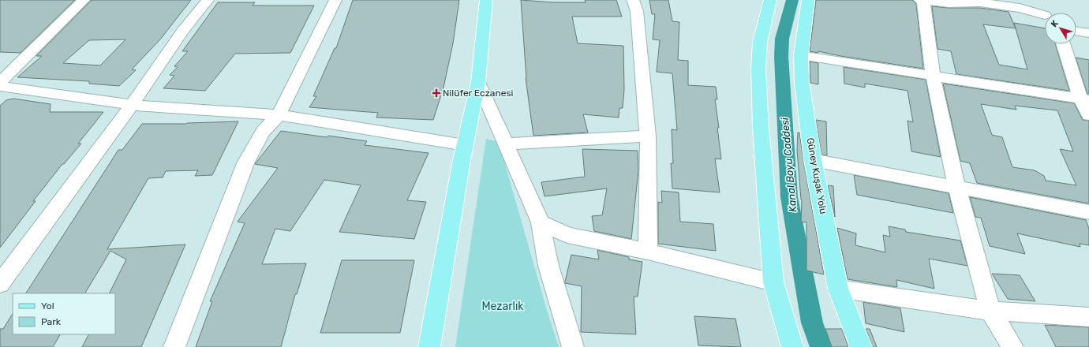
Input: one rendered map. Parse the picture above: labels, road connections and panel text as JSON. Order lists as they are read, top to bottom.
{
  "streets": {
    "main road": ["Güney Kuşak Yolu"]
  },
  "water": ["Kanal Boyu Caddesi"],
  "parks": ["Mezarlık"],
  "places": {
    "health": ["Nilüfer Eczanesi"]
  },
  "legend": ["Yol", "Park"],
  "north": "top left"
}
